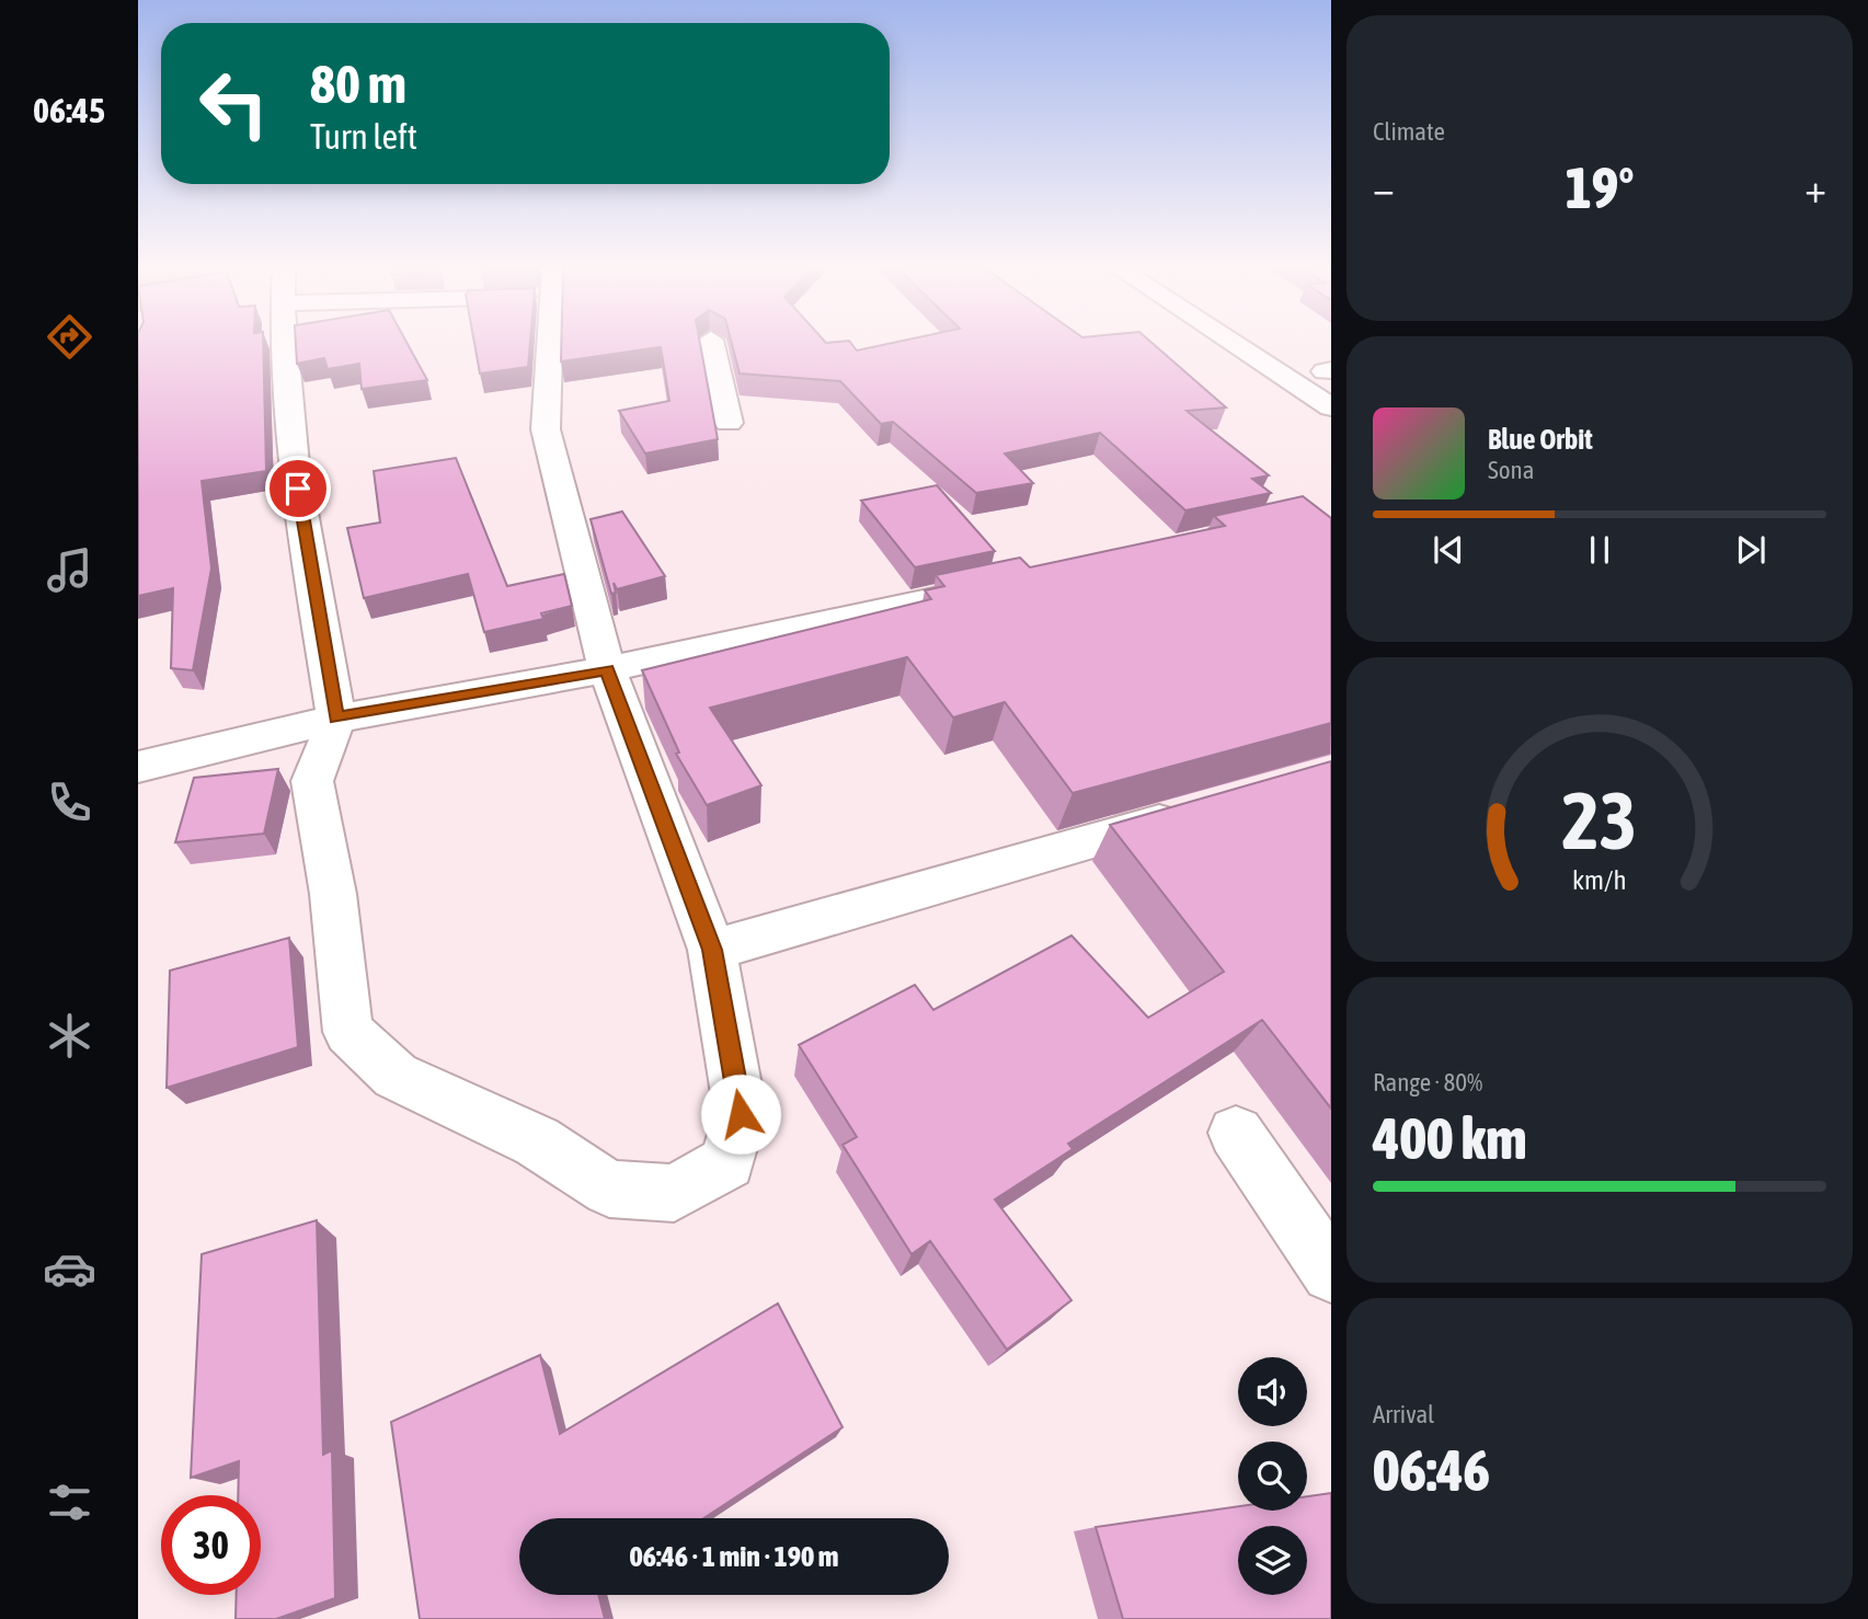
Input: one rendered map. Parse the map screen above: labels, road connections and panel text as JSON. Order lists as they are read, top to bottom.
{
  "page": {
    "tabs": "06:45",
    "tile": [
      "Climate",
      ["Range · 80%", "400 km"],
      ["Arrival", "06:46"]
    ],
    "turn": ["80 m", "Turn left"],
    "heat": ["−", "19°", "+"],
    "song": ["Blue Orbit", "Sona"],
    "limit": "30",
    "trip": "06:46 · 1 min · 190 m",
    "gauge": ["23", "km/h"]
  }
}
